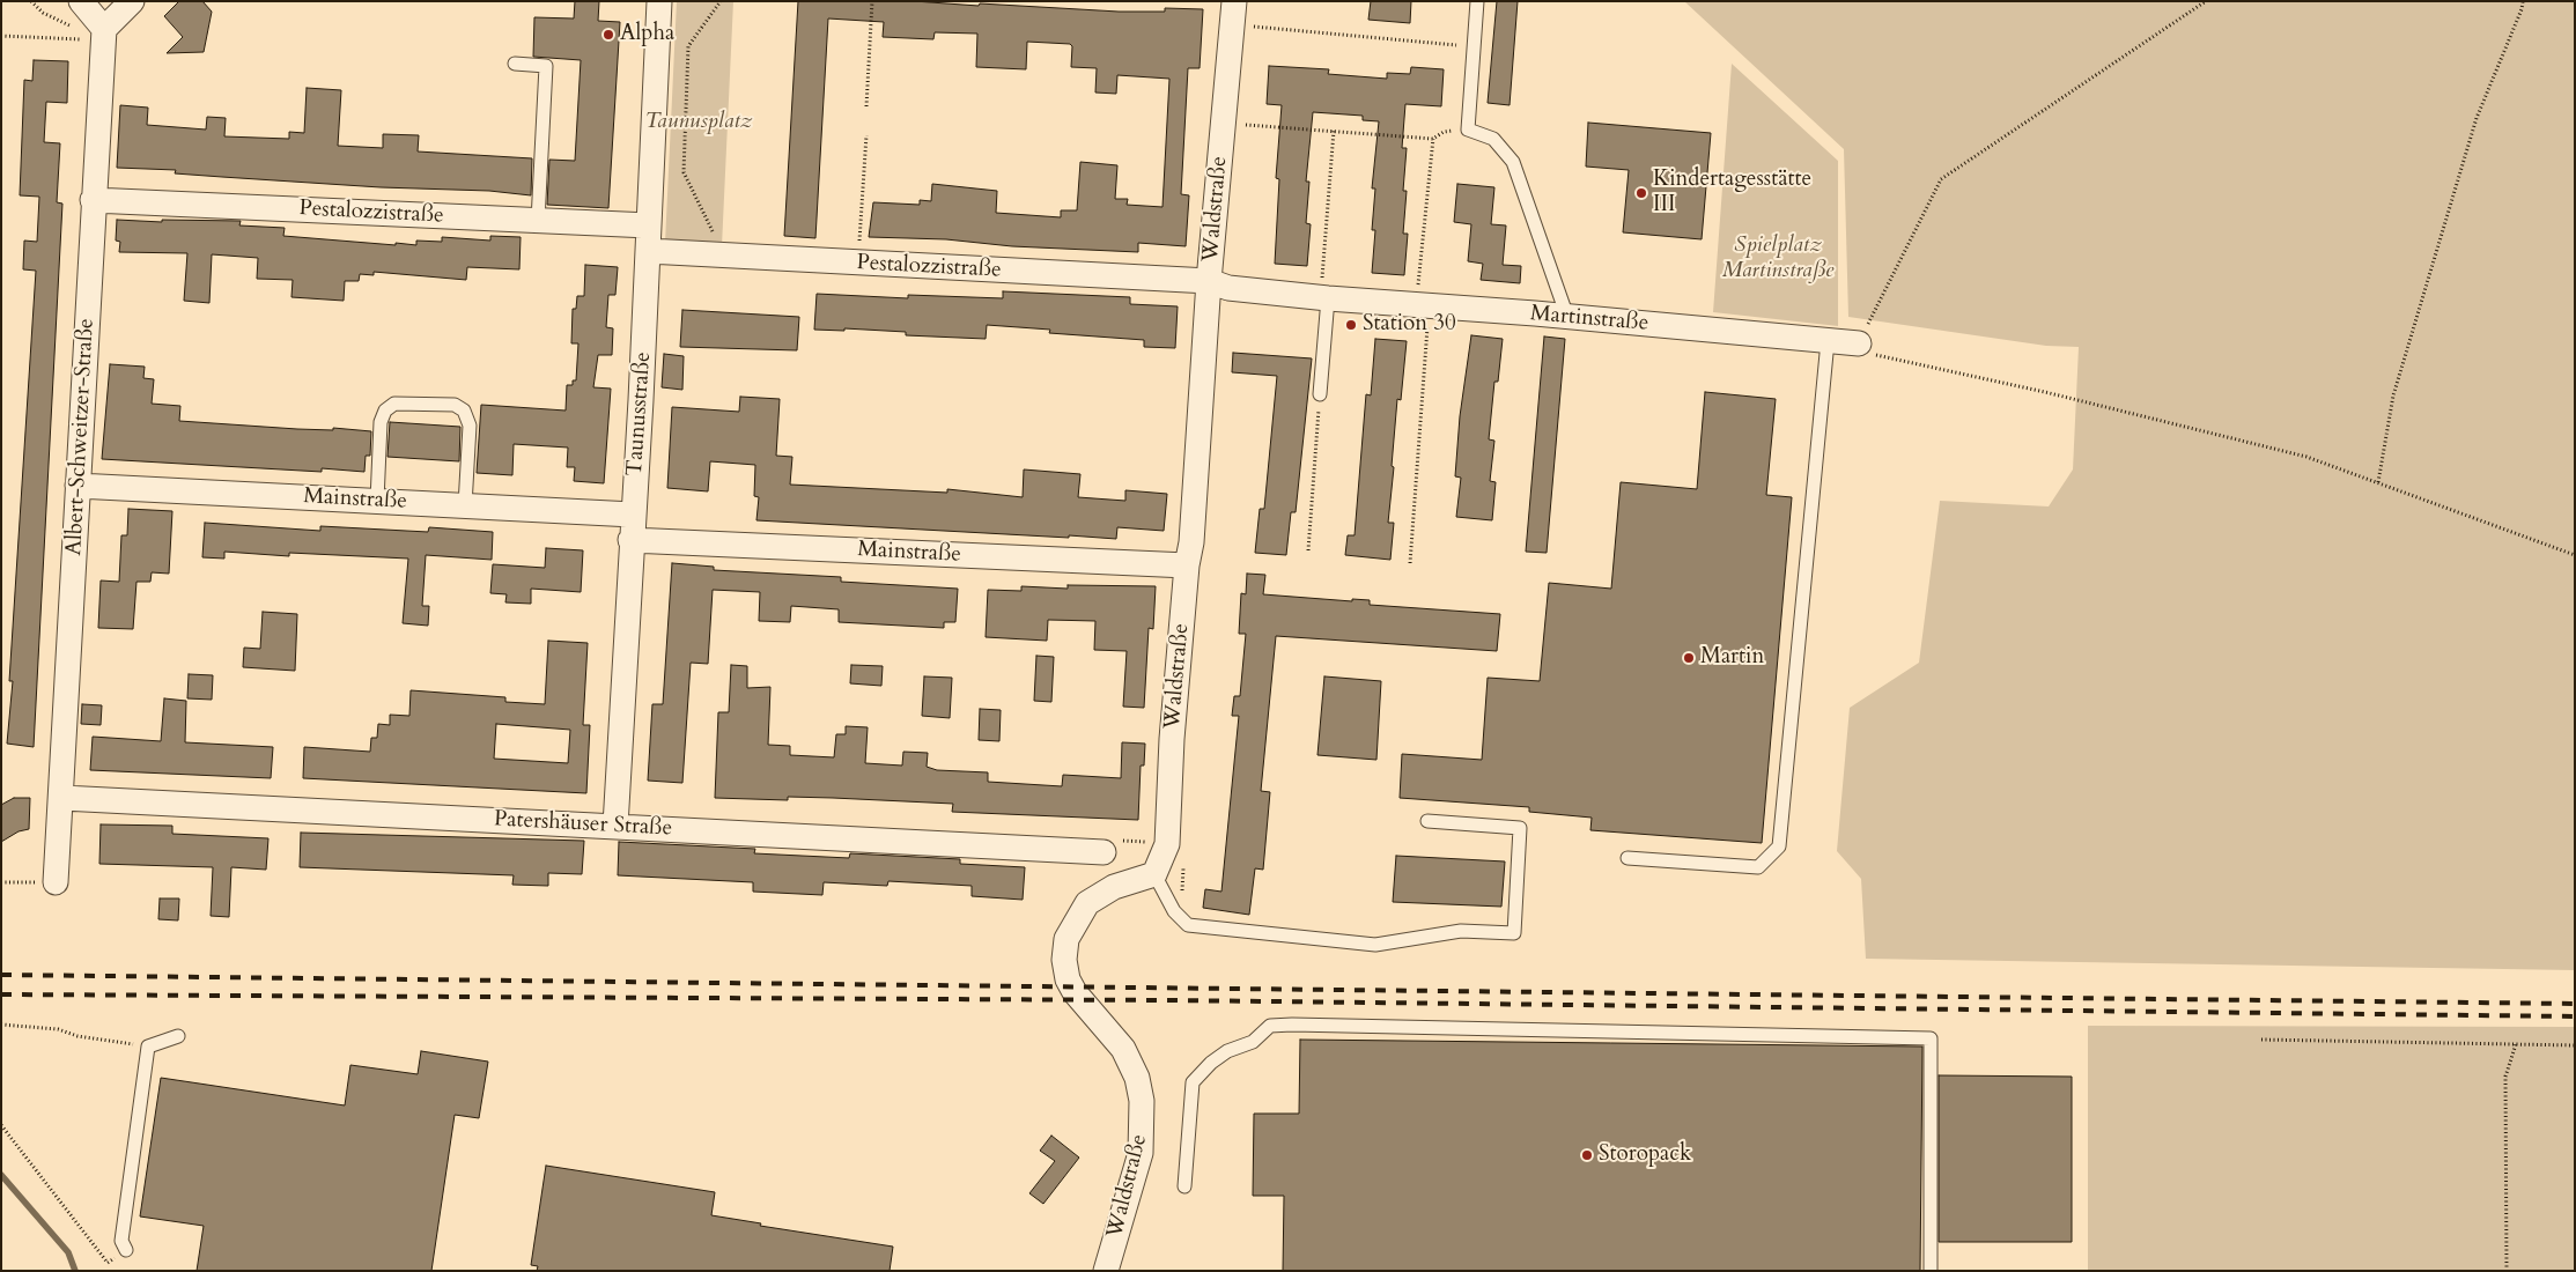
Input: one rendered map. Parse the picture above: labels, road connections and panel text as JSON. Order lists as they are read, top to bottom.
{
  "streets": {
    "street": [
      "Waldstraße",
      "Pestalozzistraße",
      "Martinstraße",
      "Taunusstraße",
      "Albert-Schweitzer-Straße",
      "Mainstraße",
      "Patershäuser Straße"
    ]
  },
  "crossings": [
    ["Waldstraße", "Pestalozzistraße"],
    ["Waldstraße", "Martinstraße"],
    ["Waldstraße", "Mainstraße"],
    ["Pestalozzistraße", "Martinstraße"],
    ["Pestalozzistraße", "Taunusstraße"],
    ["Pestalozzistraße", "Albert-Schweitzer-Straße"],
    ["Taunusstraße", "Mainstraße"],
    ["Taunusstraße", "Patershäuser Straße"],
    ["Albert-Schweitzer-Straße", "Mainstraße"],
    ["Albert-Schweitzer-Straße", "Patershäuser Straße"]
  ],
  "parks": ["Taunusplatz", "Spielplatz Martinstraße"],
  "places": [
    "Alpha",
    "Kindertagesstätte III",
    "Station 30",
    "Martin",
    "Storopack"
  ]
}
